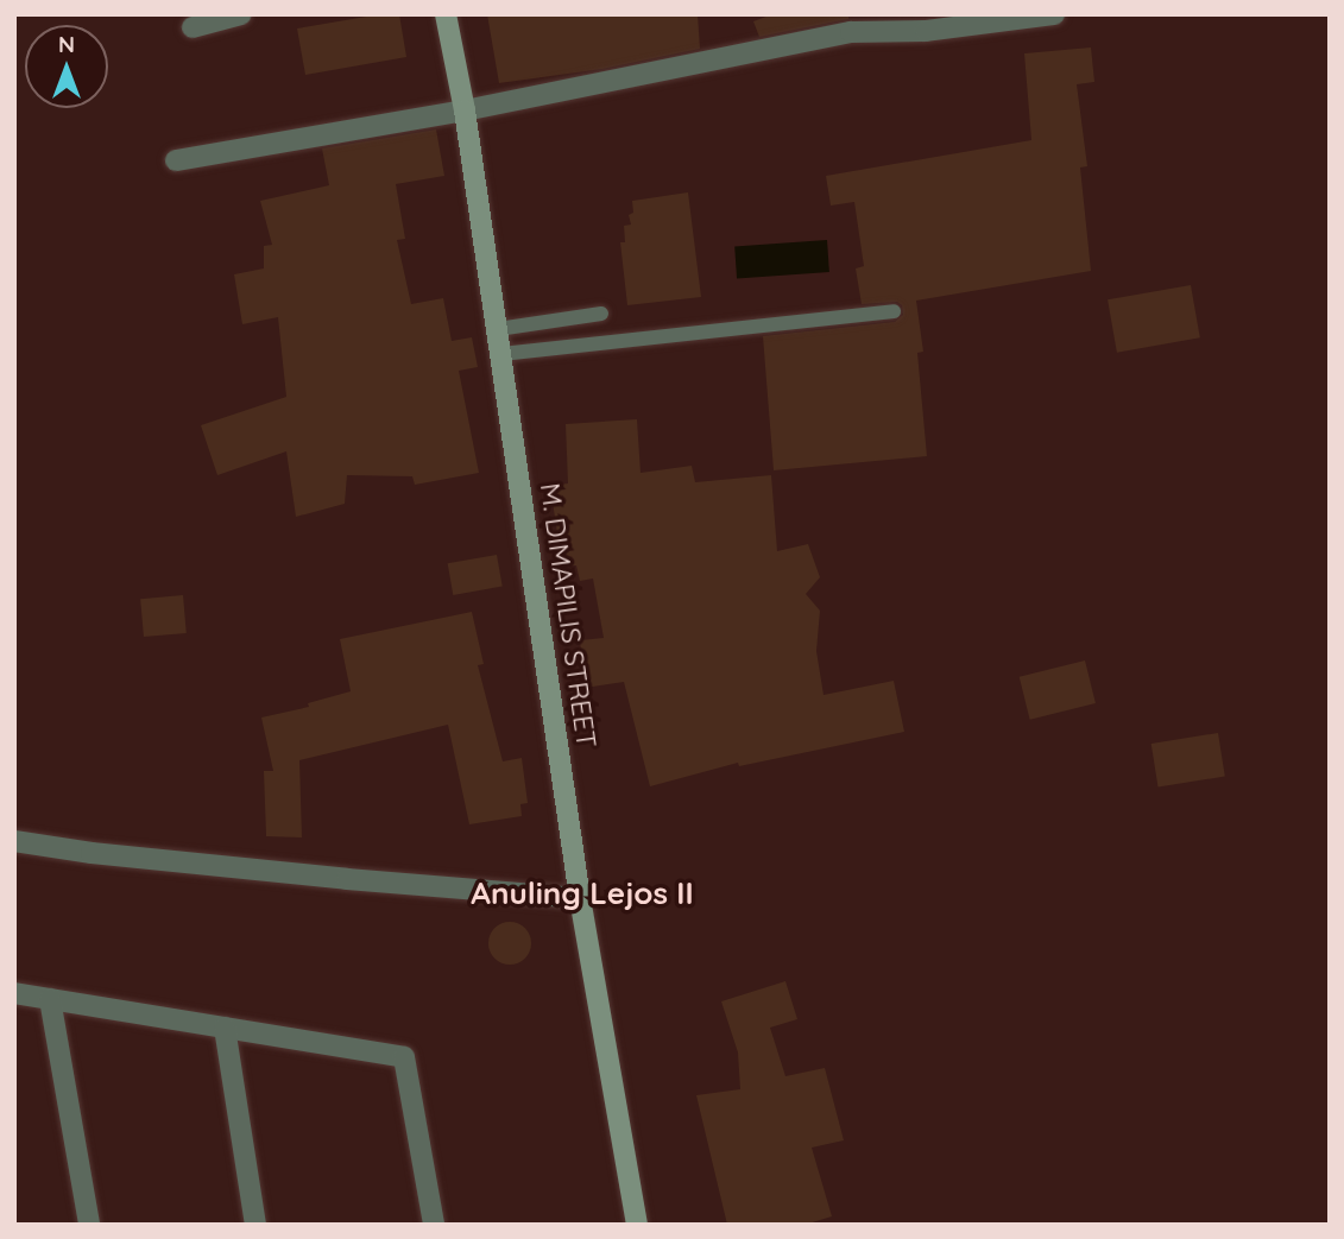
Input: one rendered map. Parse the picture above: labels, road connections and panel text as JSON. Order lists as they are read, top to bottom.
{
  "streets": {
    "main road": ["M. DIMAPILIS STREET"]
  },
  "districts": ["Anuling Lejos II"],
  "north": "top"
}
